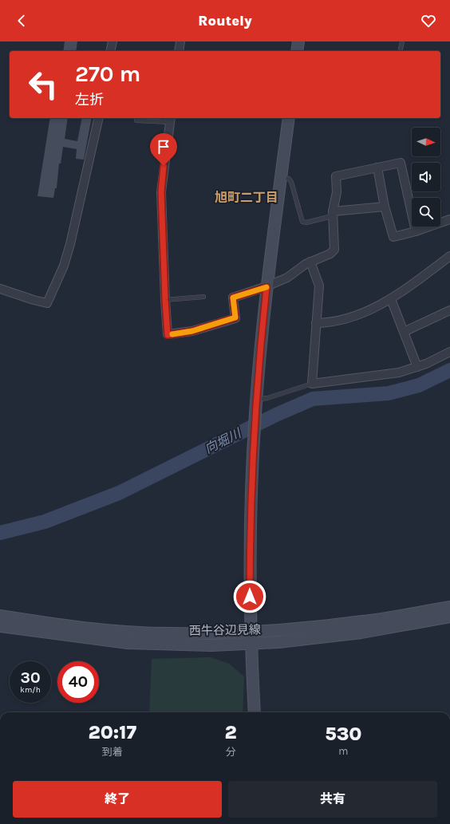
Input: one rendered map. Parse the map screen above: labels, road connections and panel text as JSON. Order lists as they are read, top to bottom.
{
  "streets": {
    "street": ["西牛谷辺見線"]
  },
  "districts": ["旭町二丁目"],
  "water": ["向堀川"],
  "north": "right",
  "page": {
    "header": "Routely",
    "turn": ["270 m", "左折"],
    "speed": "30 km/h",
    "limit": "40",
    "eta": [
      "20:17",
      "到着",
      "2",
      "分",
      "530",
      "m"
    ],
    "buttons": ["終了", "共有"]
  }
}
